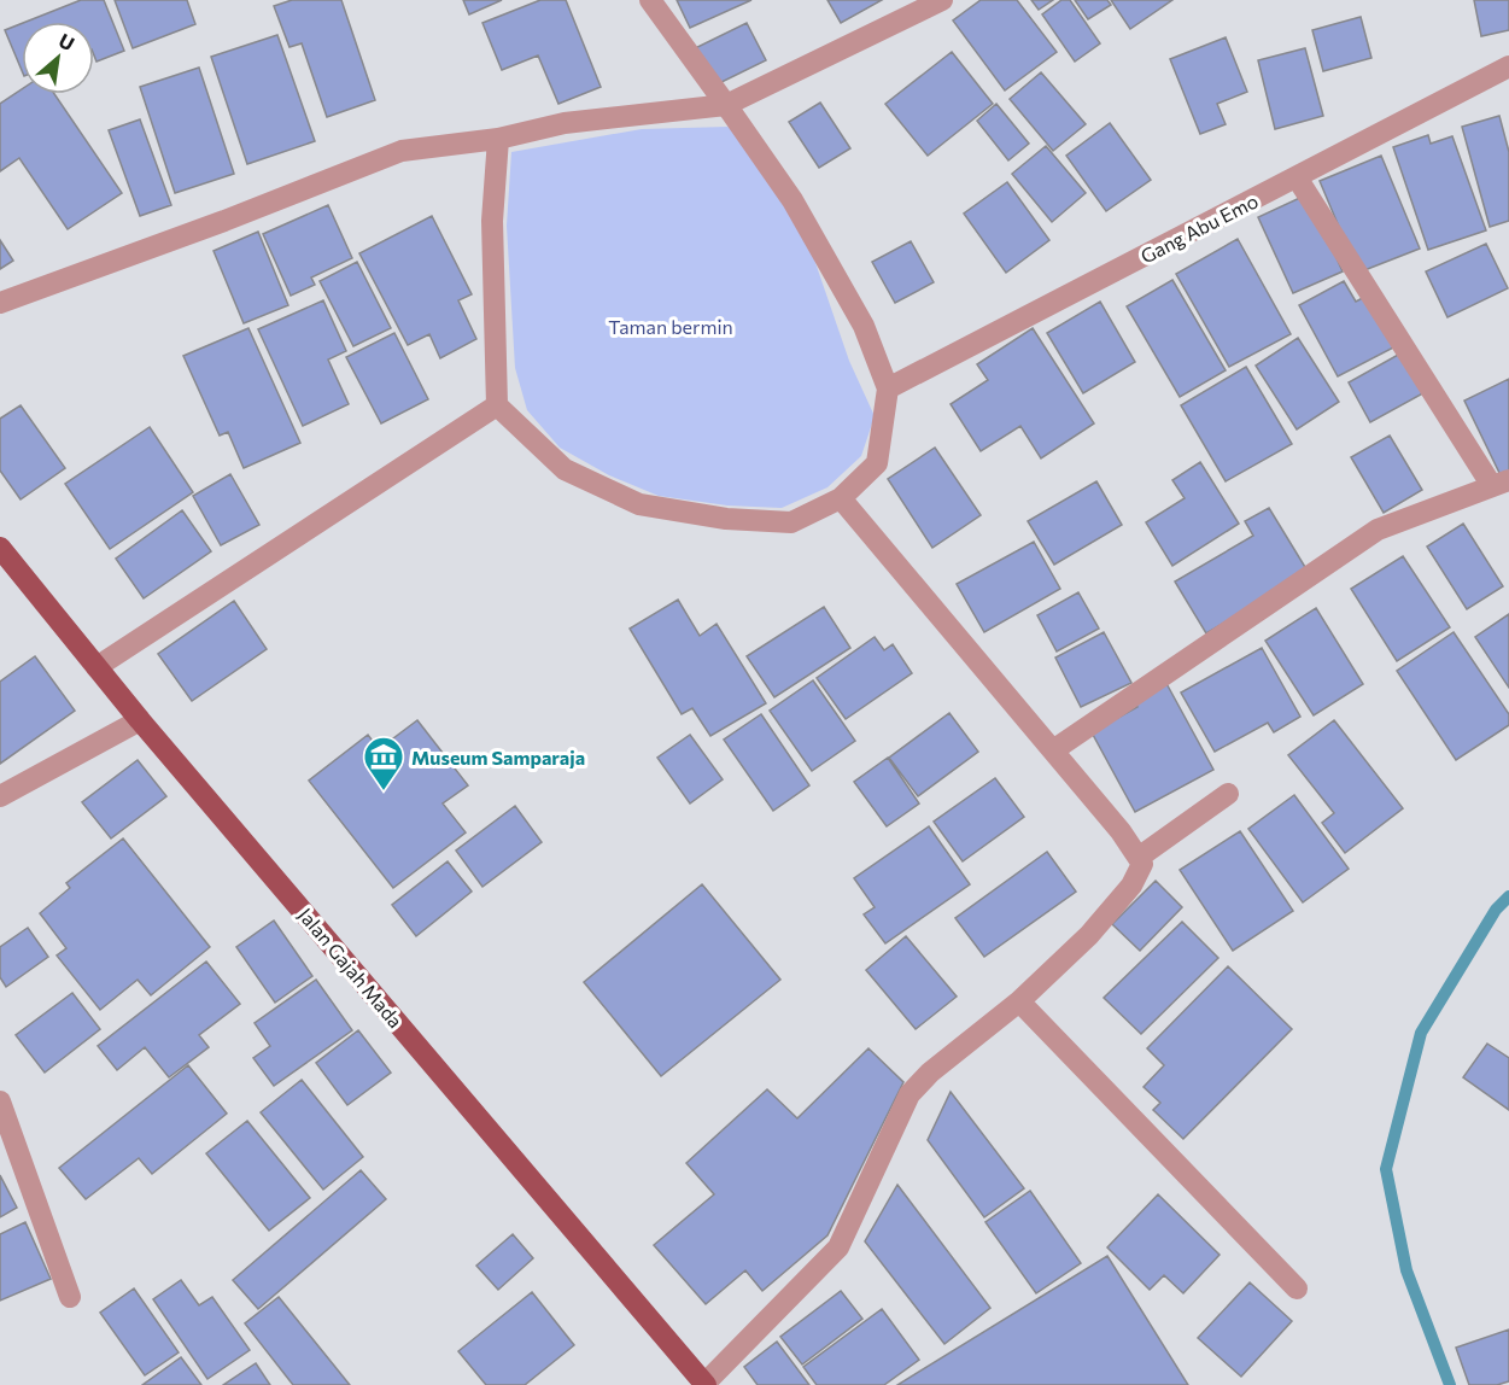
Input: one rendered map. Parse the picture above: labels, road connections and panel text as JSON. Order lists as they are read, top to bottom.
{
  "streets": {
    "main road": ["Jalan Gajah Mada"],
    "street": ["Gang Abu Emo"]
  },
  "parks": ["Taman bermin"],
  "places": {
    "museum": ["Museum Samparaja"]
  },
  "north": "top right"
}
